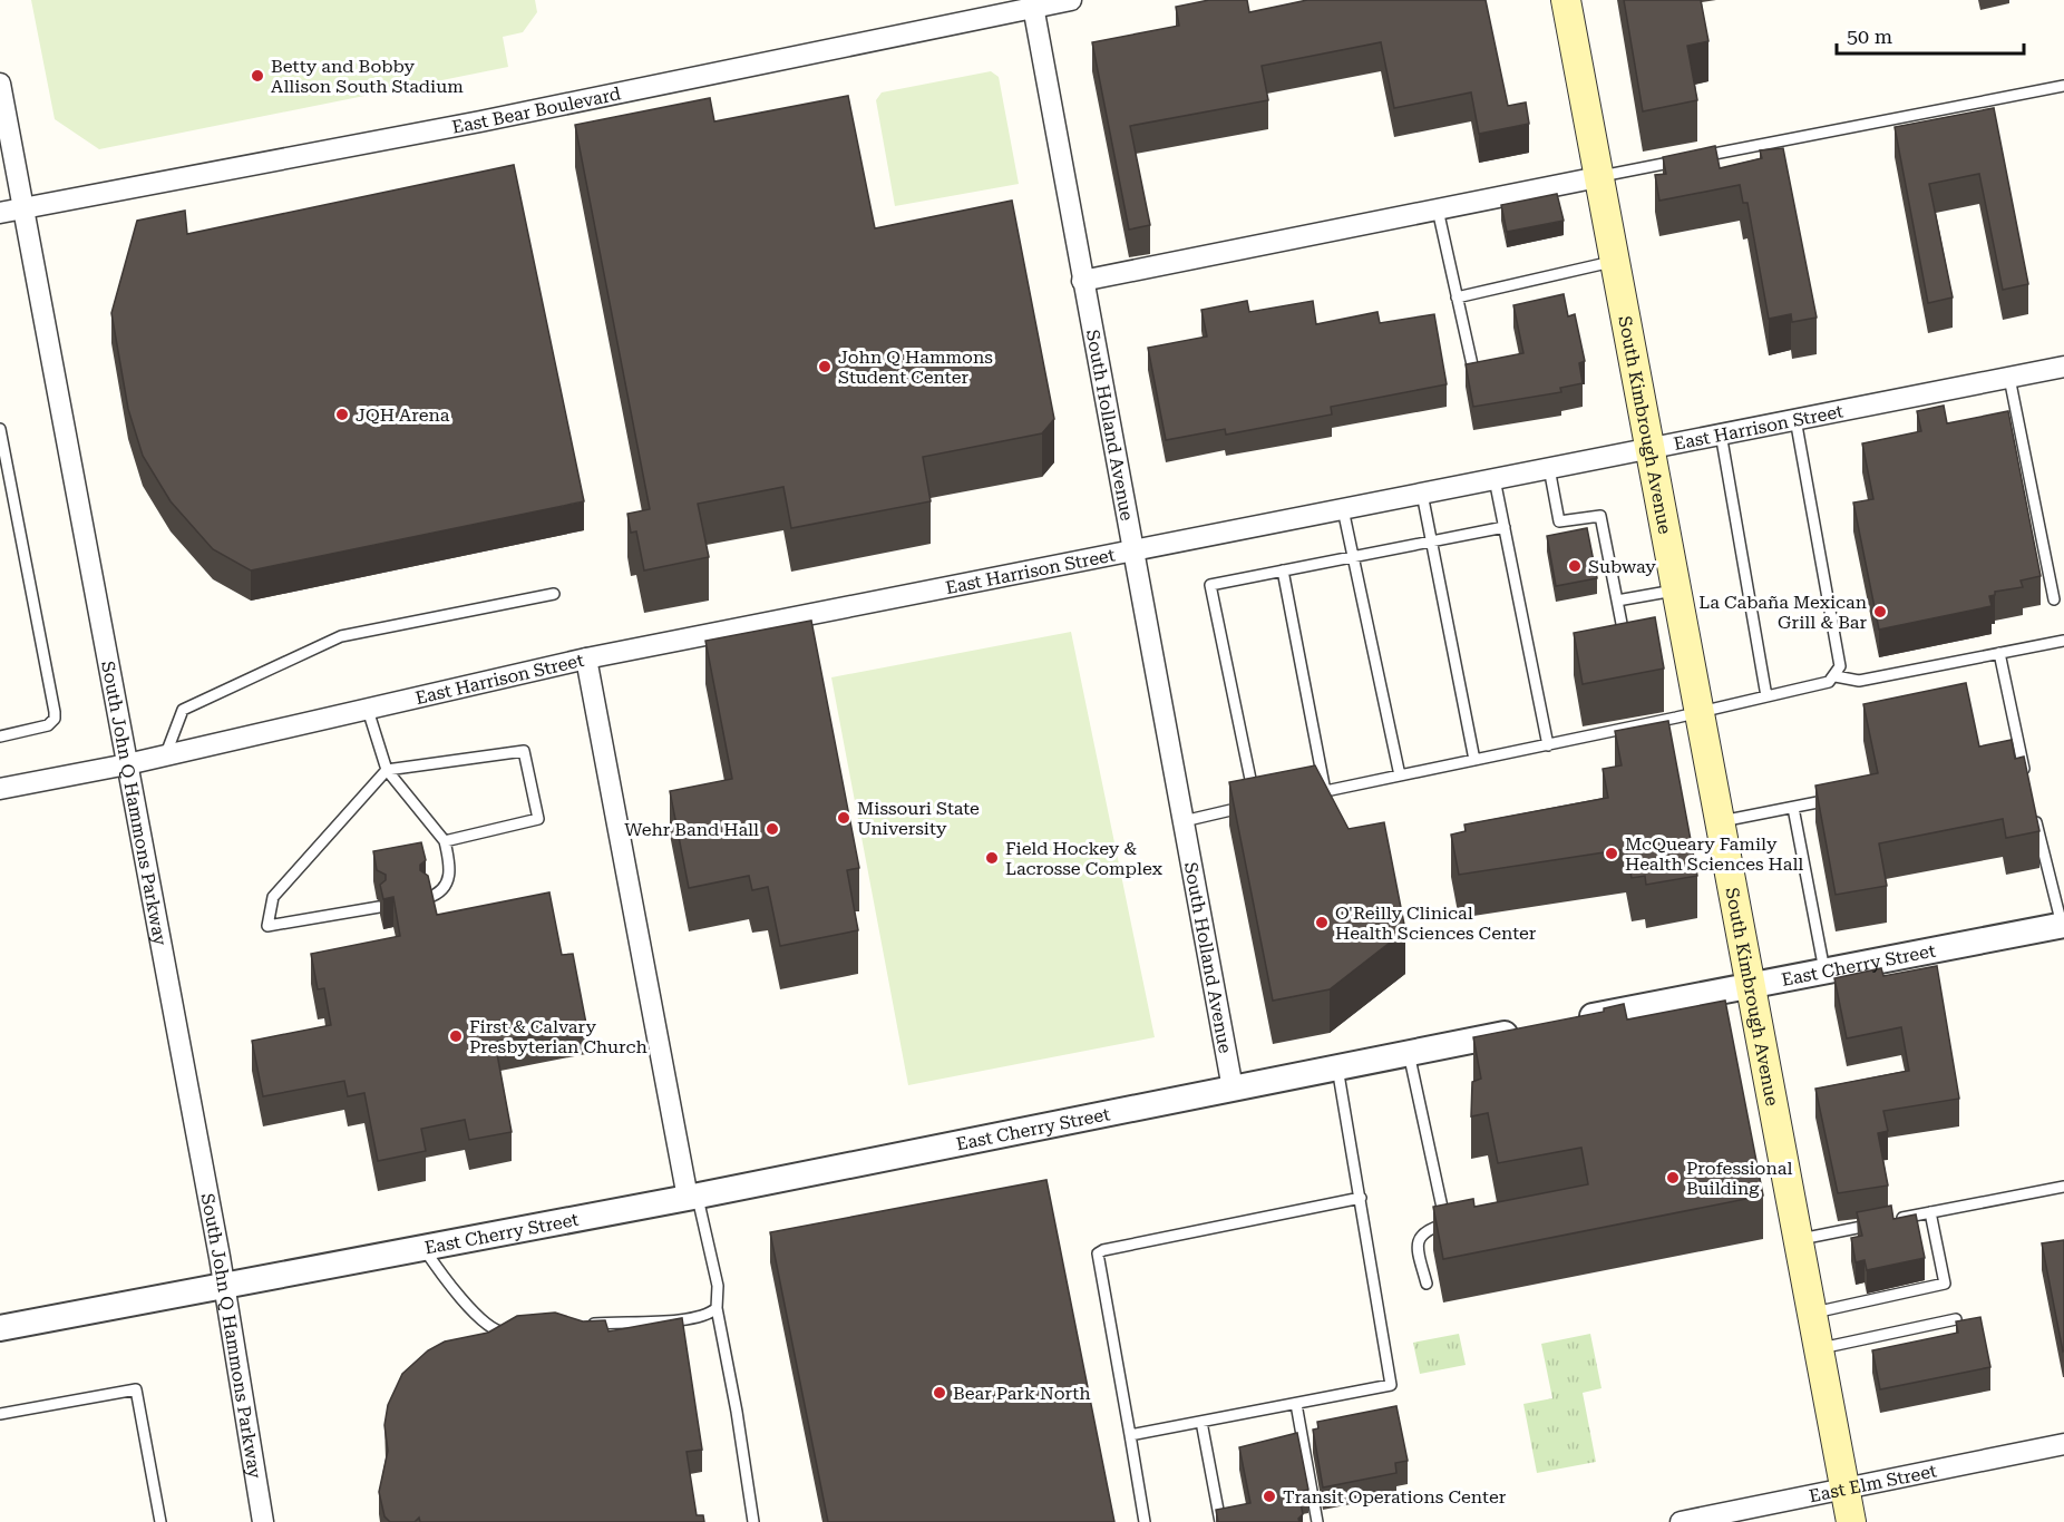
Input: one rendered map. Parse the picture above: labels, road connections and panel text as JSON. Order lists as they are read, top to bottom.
{
  "streets": {
    "main road": ["South Kimbrough Avenue"],
    "street": [
      "East Bear Boulevard",
      "South Holland Avenue",
      "East Harrison Street",
      "South John Q Hammons Parkway",
      "East Cherry Street",
      "East Elm Street"
    ]
  },
  "crossings": [
    ["East Bear Boulevard", "South Holland Avenue"],
    ["East Bear Boulevard", "South John Q Hammons Parkway"],
    ["South Holland Avenue", "East Harrison Street"],
    ["South Holland Avenue", "East Cherry Street"],
    ["South Kimbrough Avenue", "East Harrison Street"],
    ["South Kimbrough Avenue", "East Cherry Street"],
    ["South Kimbrough Avenue", "East Elm Street"],
    ["East Harrison Street", "South John Q Hammons Parkway"],
    ["South John Q Hammons Parkway", "East Cherry Street"]
  ],
  "places": [
    "Betty and Bobby Allison South Stadium",
    "John Q Hammons Student Center",
    "JQH Arena",
    "Subway",
    "La Cabaña Mexican Grill & Bar",
    "Missouri State University",
    "Wehr Band Hall",
    "McQueary Family Health Sciences Hall",
    "Field Hockey & Lacrosse Complex",
    "O'Reilly Clinical Health Sciences Center",
    "First & Calvary Presbyterian Church",
    "Professional Building",
    "Bear Park North",
    "Transit Operations Center"
  ],
  "scale_bar": "50 m"
}
